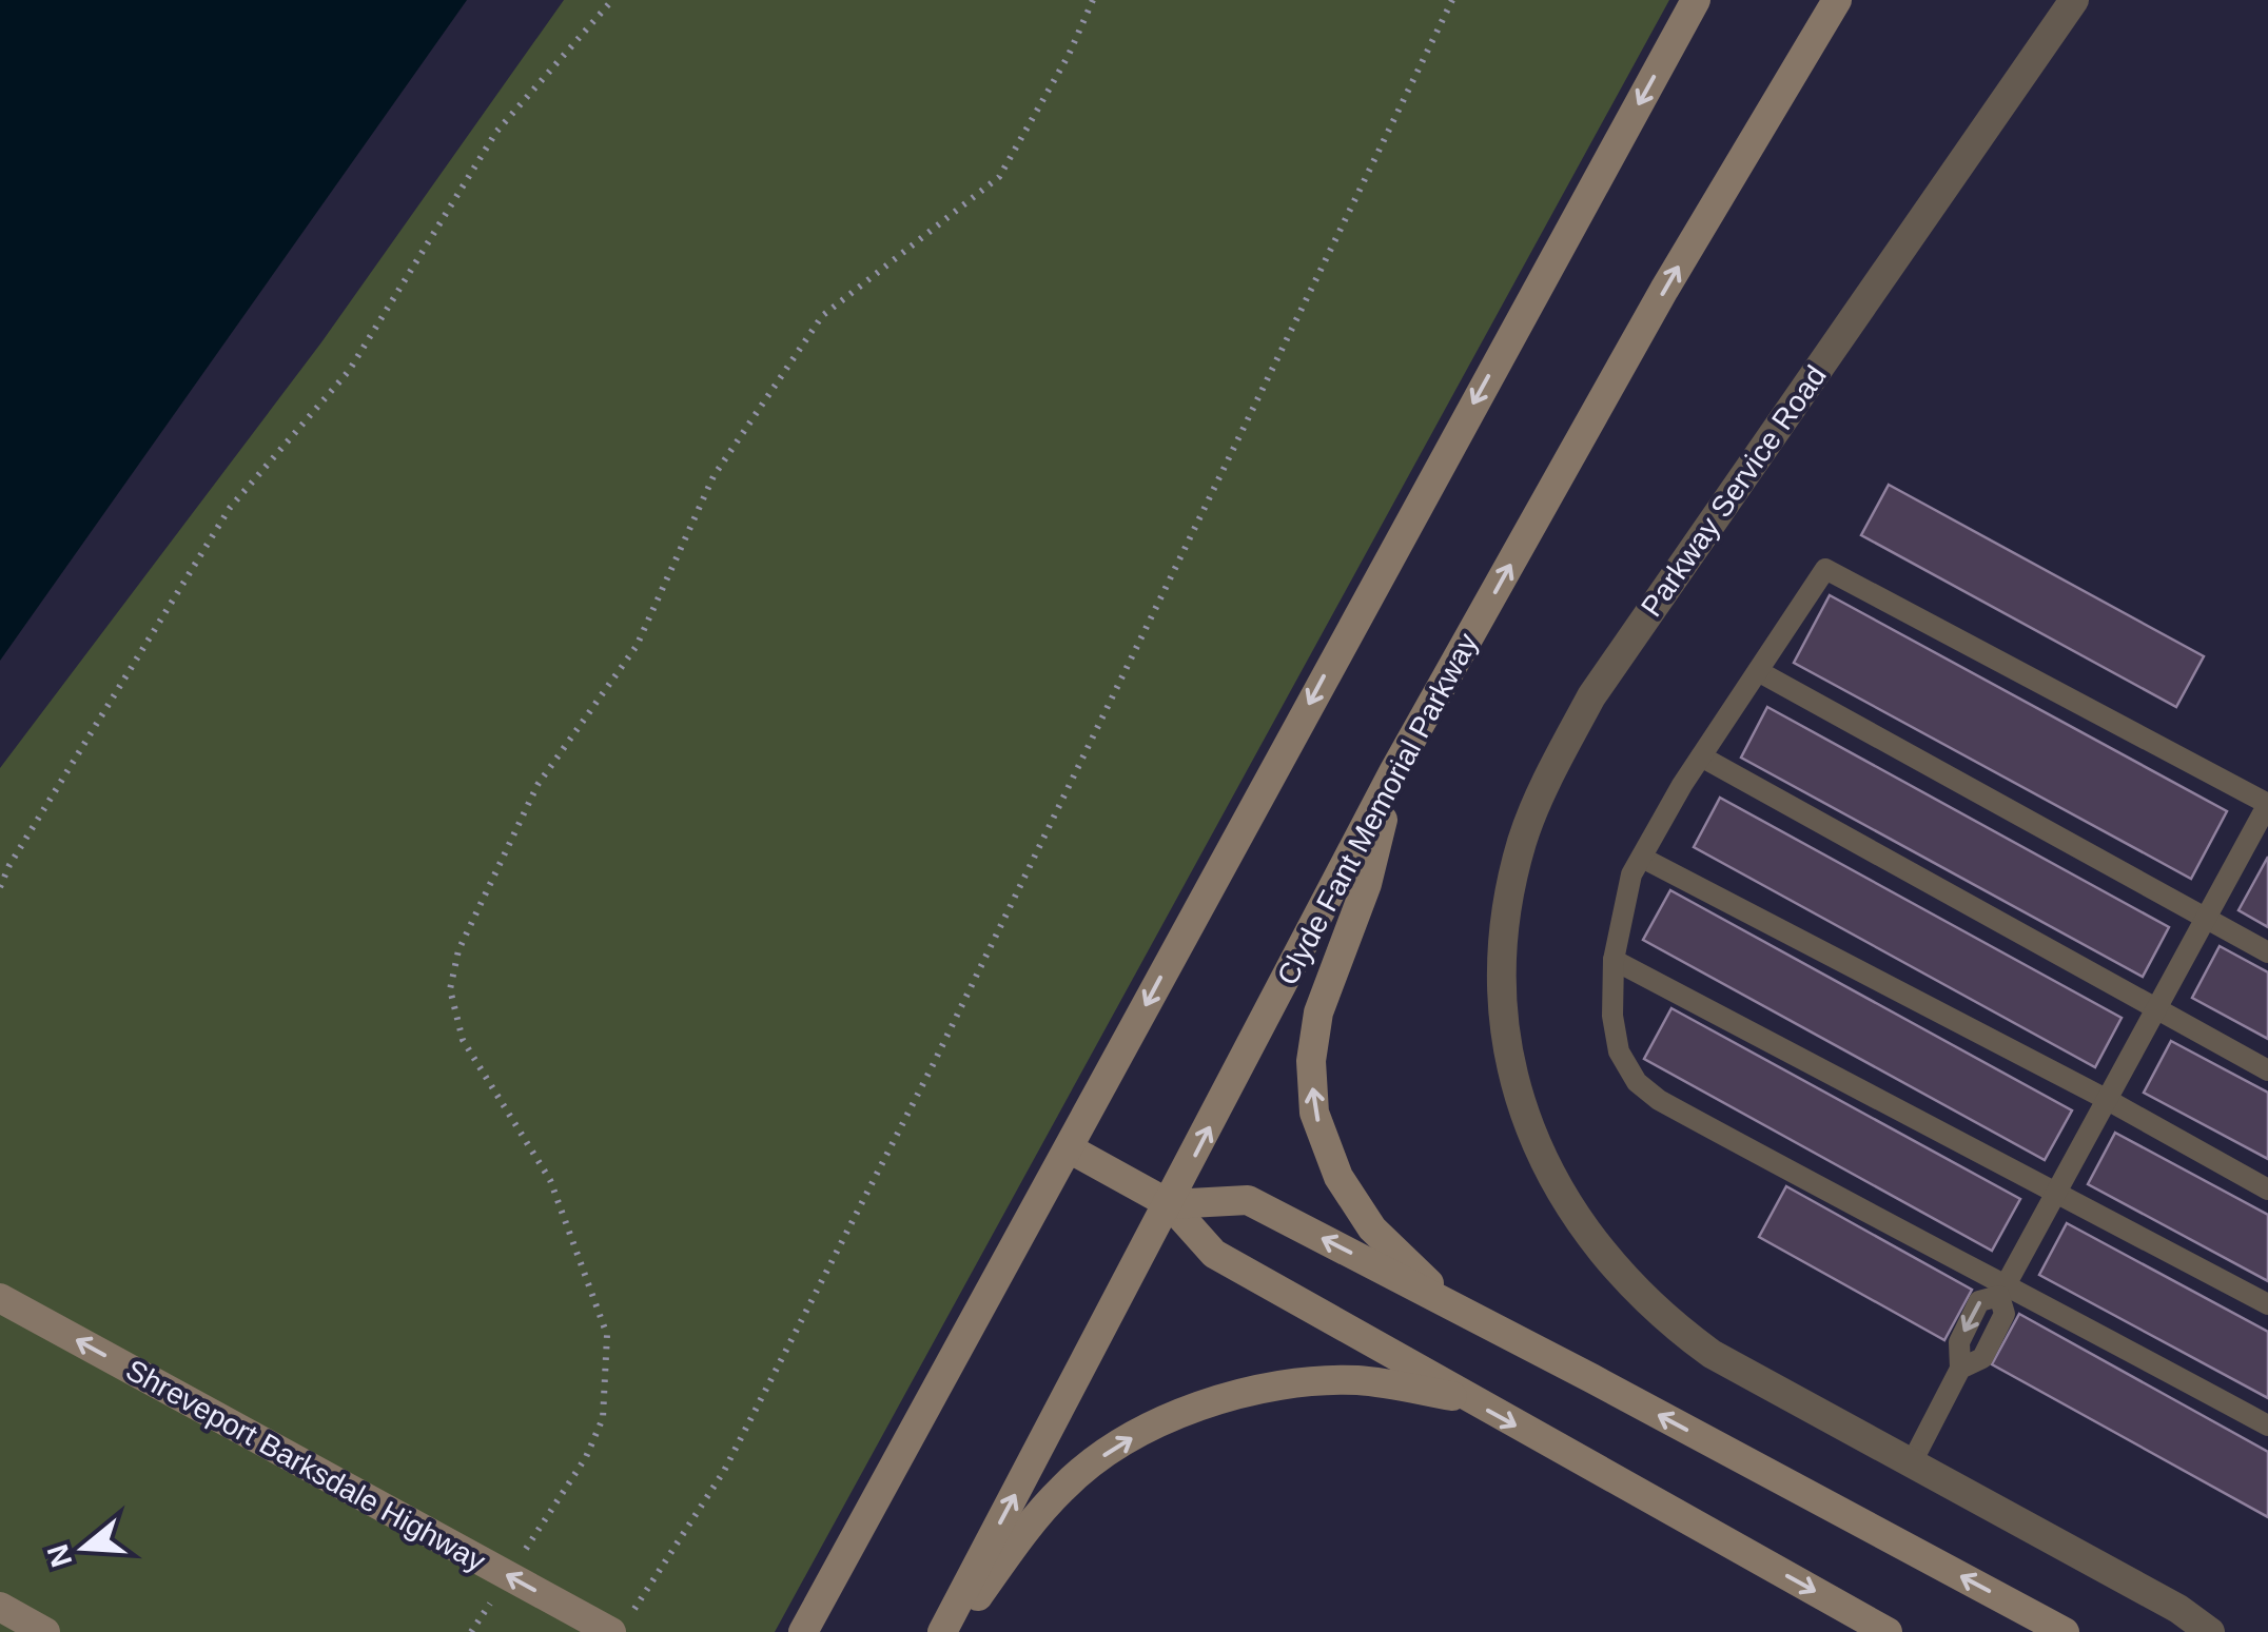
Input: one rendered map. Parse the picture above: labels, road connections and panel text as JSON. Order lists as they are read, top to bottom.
{
  "streets": {
    "main road": ["Clyde Fant Memorial Parkway", "Shreveport Barksdale Highway"],
    "street": ["Parkway Service Road"]
  },
  "one_way": ["Shreveport Barksdale Highway"],
  "north": "left"
}
